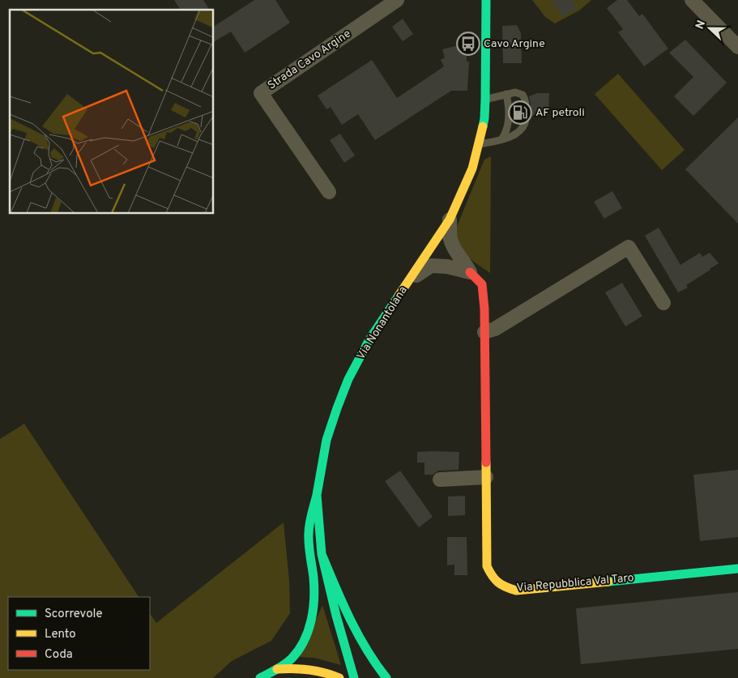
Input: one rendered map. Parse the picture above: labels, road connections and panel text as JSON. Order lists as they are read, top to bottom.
{
  "streets": {
    "main road": ["Via Nonantolana", "Via Repubblica Val Taro"],
    "street": ["Strada Cavo Argine"]
  },
  "crossings": [
    ["Via Nonantolana", "Via Repubblica Val Taro"]
  ],
  "places": {
    "bus stop": ["Cavo Argine"],
    "fuel station": ["AF petroli"]
  },
  "legend": ["Scorrevole", "Lento", "Coda"],
  "north": "left"
}
